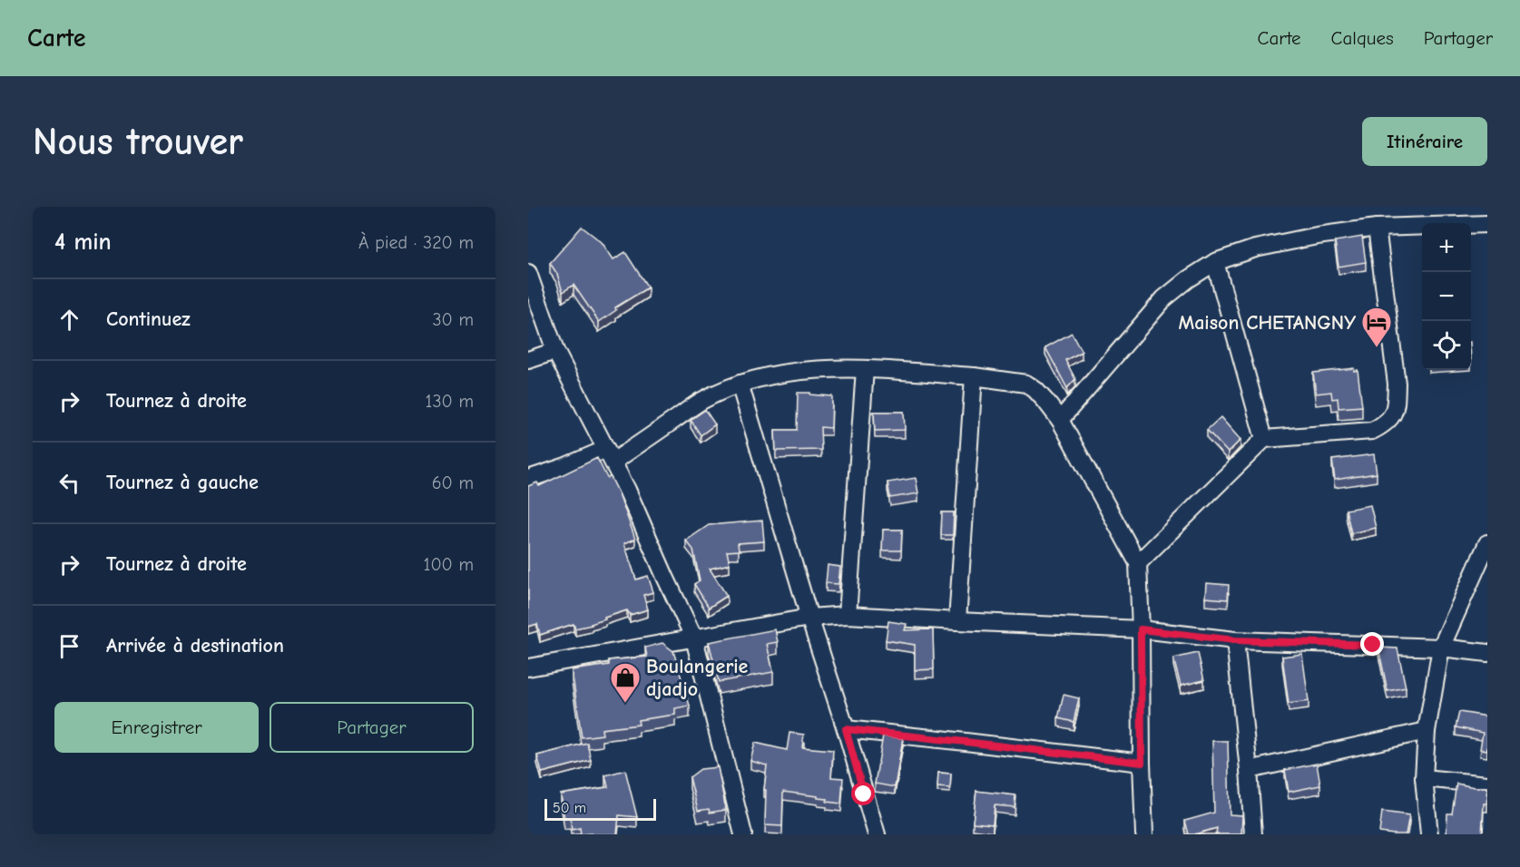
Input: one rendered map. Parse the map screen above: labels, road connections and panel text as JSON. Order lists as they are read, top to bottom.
{
  "places": {
    "hotel": ["Maison CHETANGNY"],
    "shop": ["Boulangerie djadjo"]
  },
  "scale_bar": "50 m",
  "page": {
    "header": "Carte",
    "nav": ["Carte", "Calques", "Partager"],
    "buttons": [
      "Itinéraire",
      ["Enregistrer", "Partager"]
    ],
    "title": "Nous trouver",
    "heading": ["4 min", "À pied · 320 m"],
    "map_buttons": ["+", "−"],
    "list": [
      ["Continuez", "30 m"],
      ["Tournez à droite", "130 m"],
      ["Tournez à gauche", "60 m"],
      ["Tournez à droite", "100 m"],
      "Arrivée à destination"
    ],
    "scale": "50 m"
  }
}
